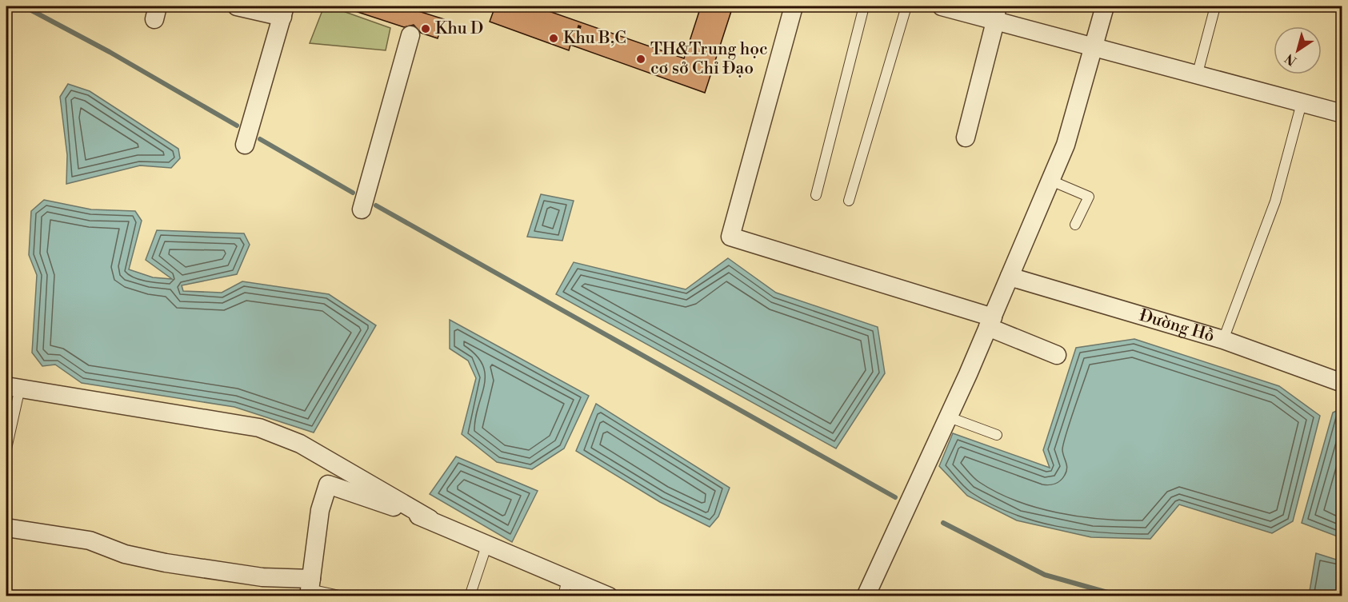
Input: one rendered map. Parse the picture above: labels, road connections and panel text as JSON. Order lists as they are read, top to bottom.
{
  "streets": {
    "street": ["Đường Hồ"]
  },
  "places": ["Khu D", "Khu B,C", "TH&Trung học cơ sở Chỉ Đạo"],
  "north": "bottom left"
}
